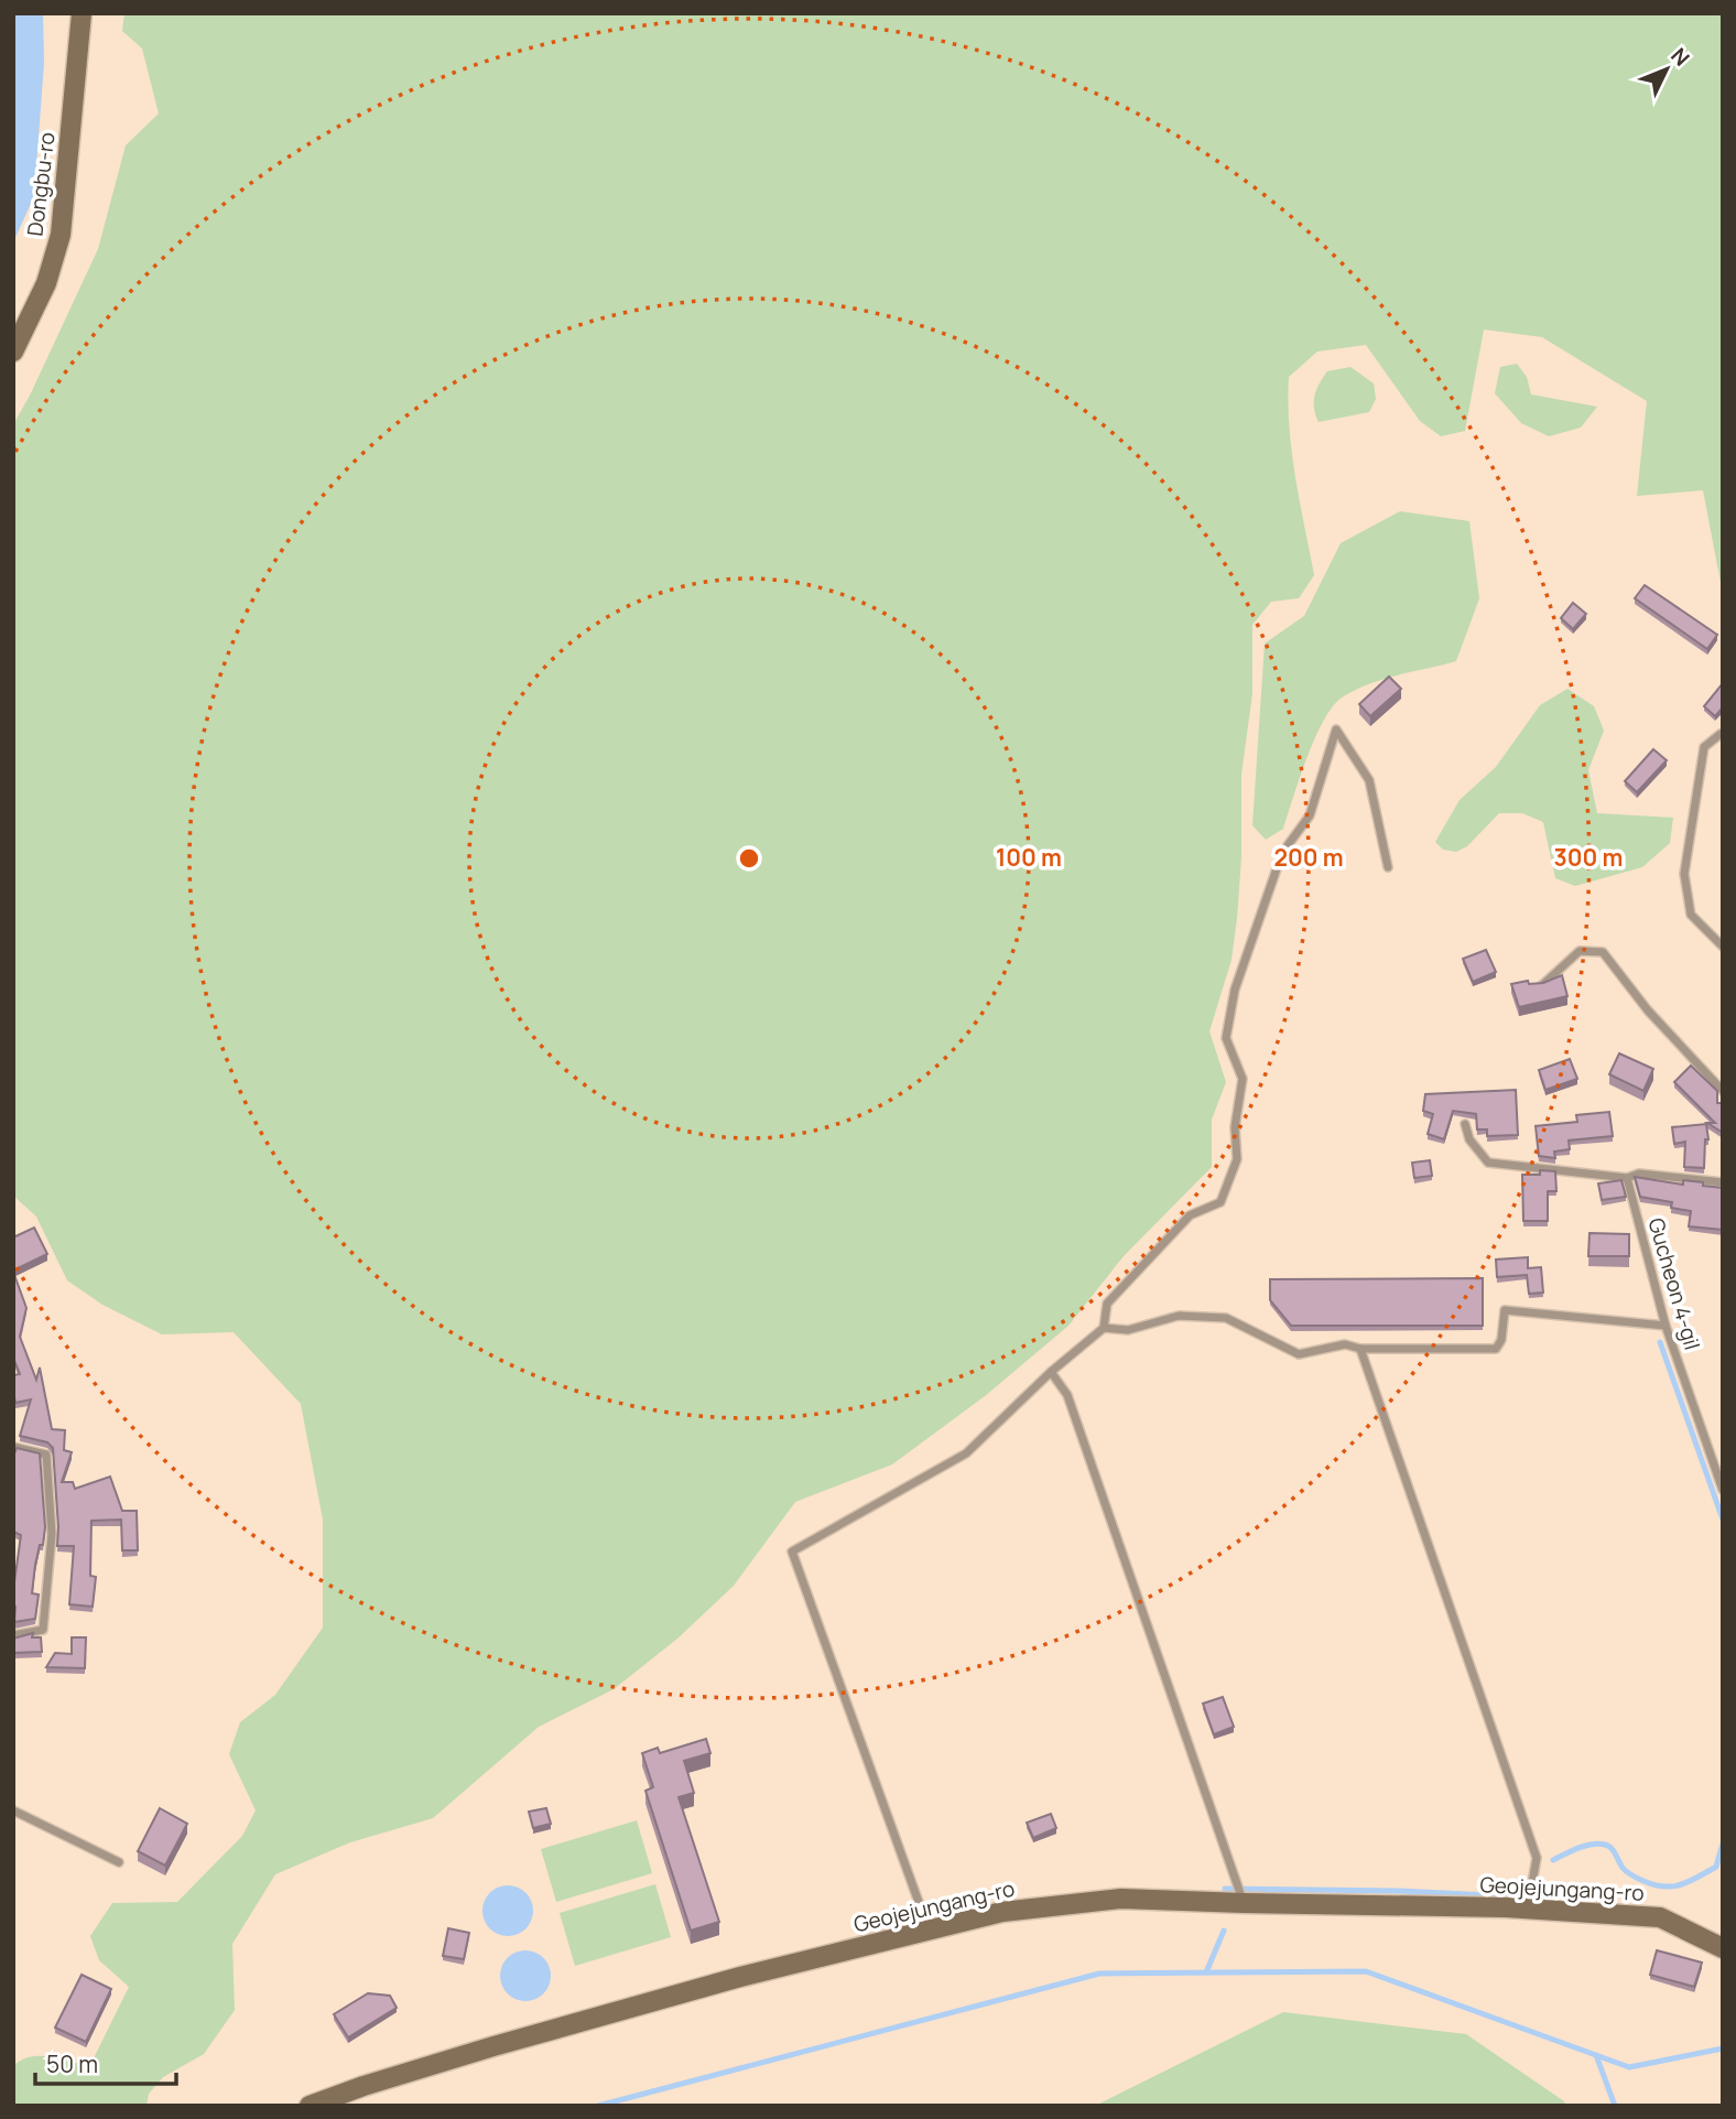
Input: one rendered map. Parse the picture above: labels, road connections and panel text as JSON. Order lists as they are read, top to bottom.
{
  "streets": {
    "main road": ["Dongbu-ro", "Geojejungang-ro"],
    "lane": ["Gucheon 4-gil"]
  },
  "scale_bar": "50 m",
  "north": "top right",
  "rings": ["100 m", "200 m", "300 m"]
}
